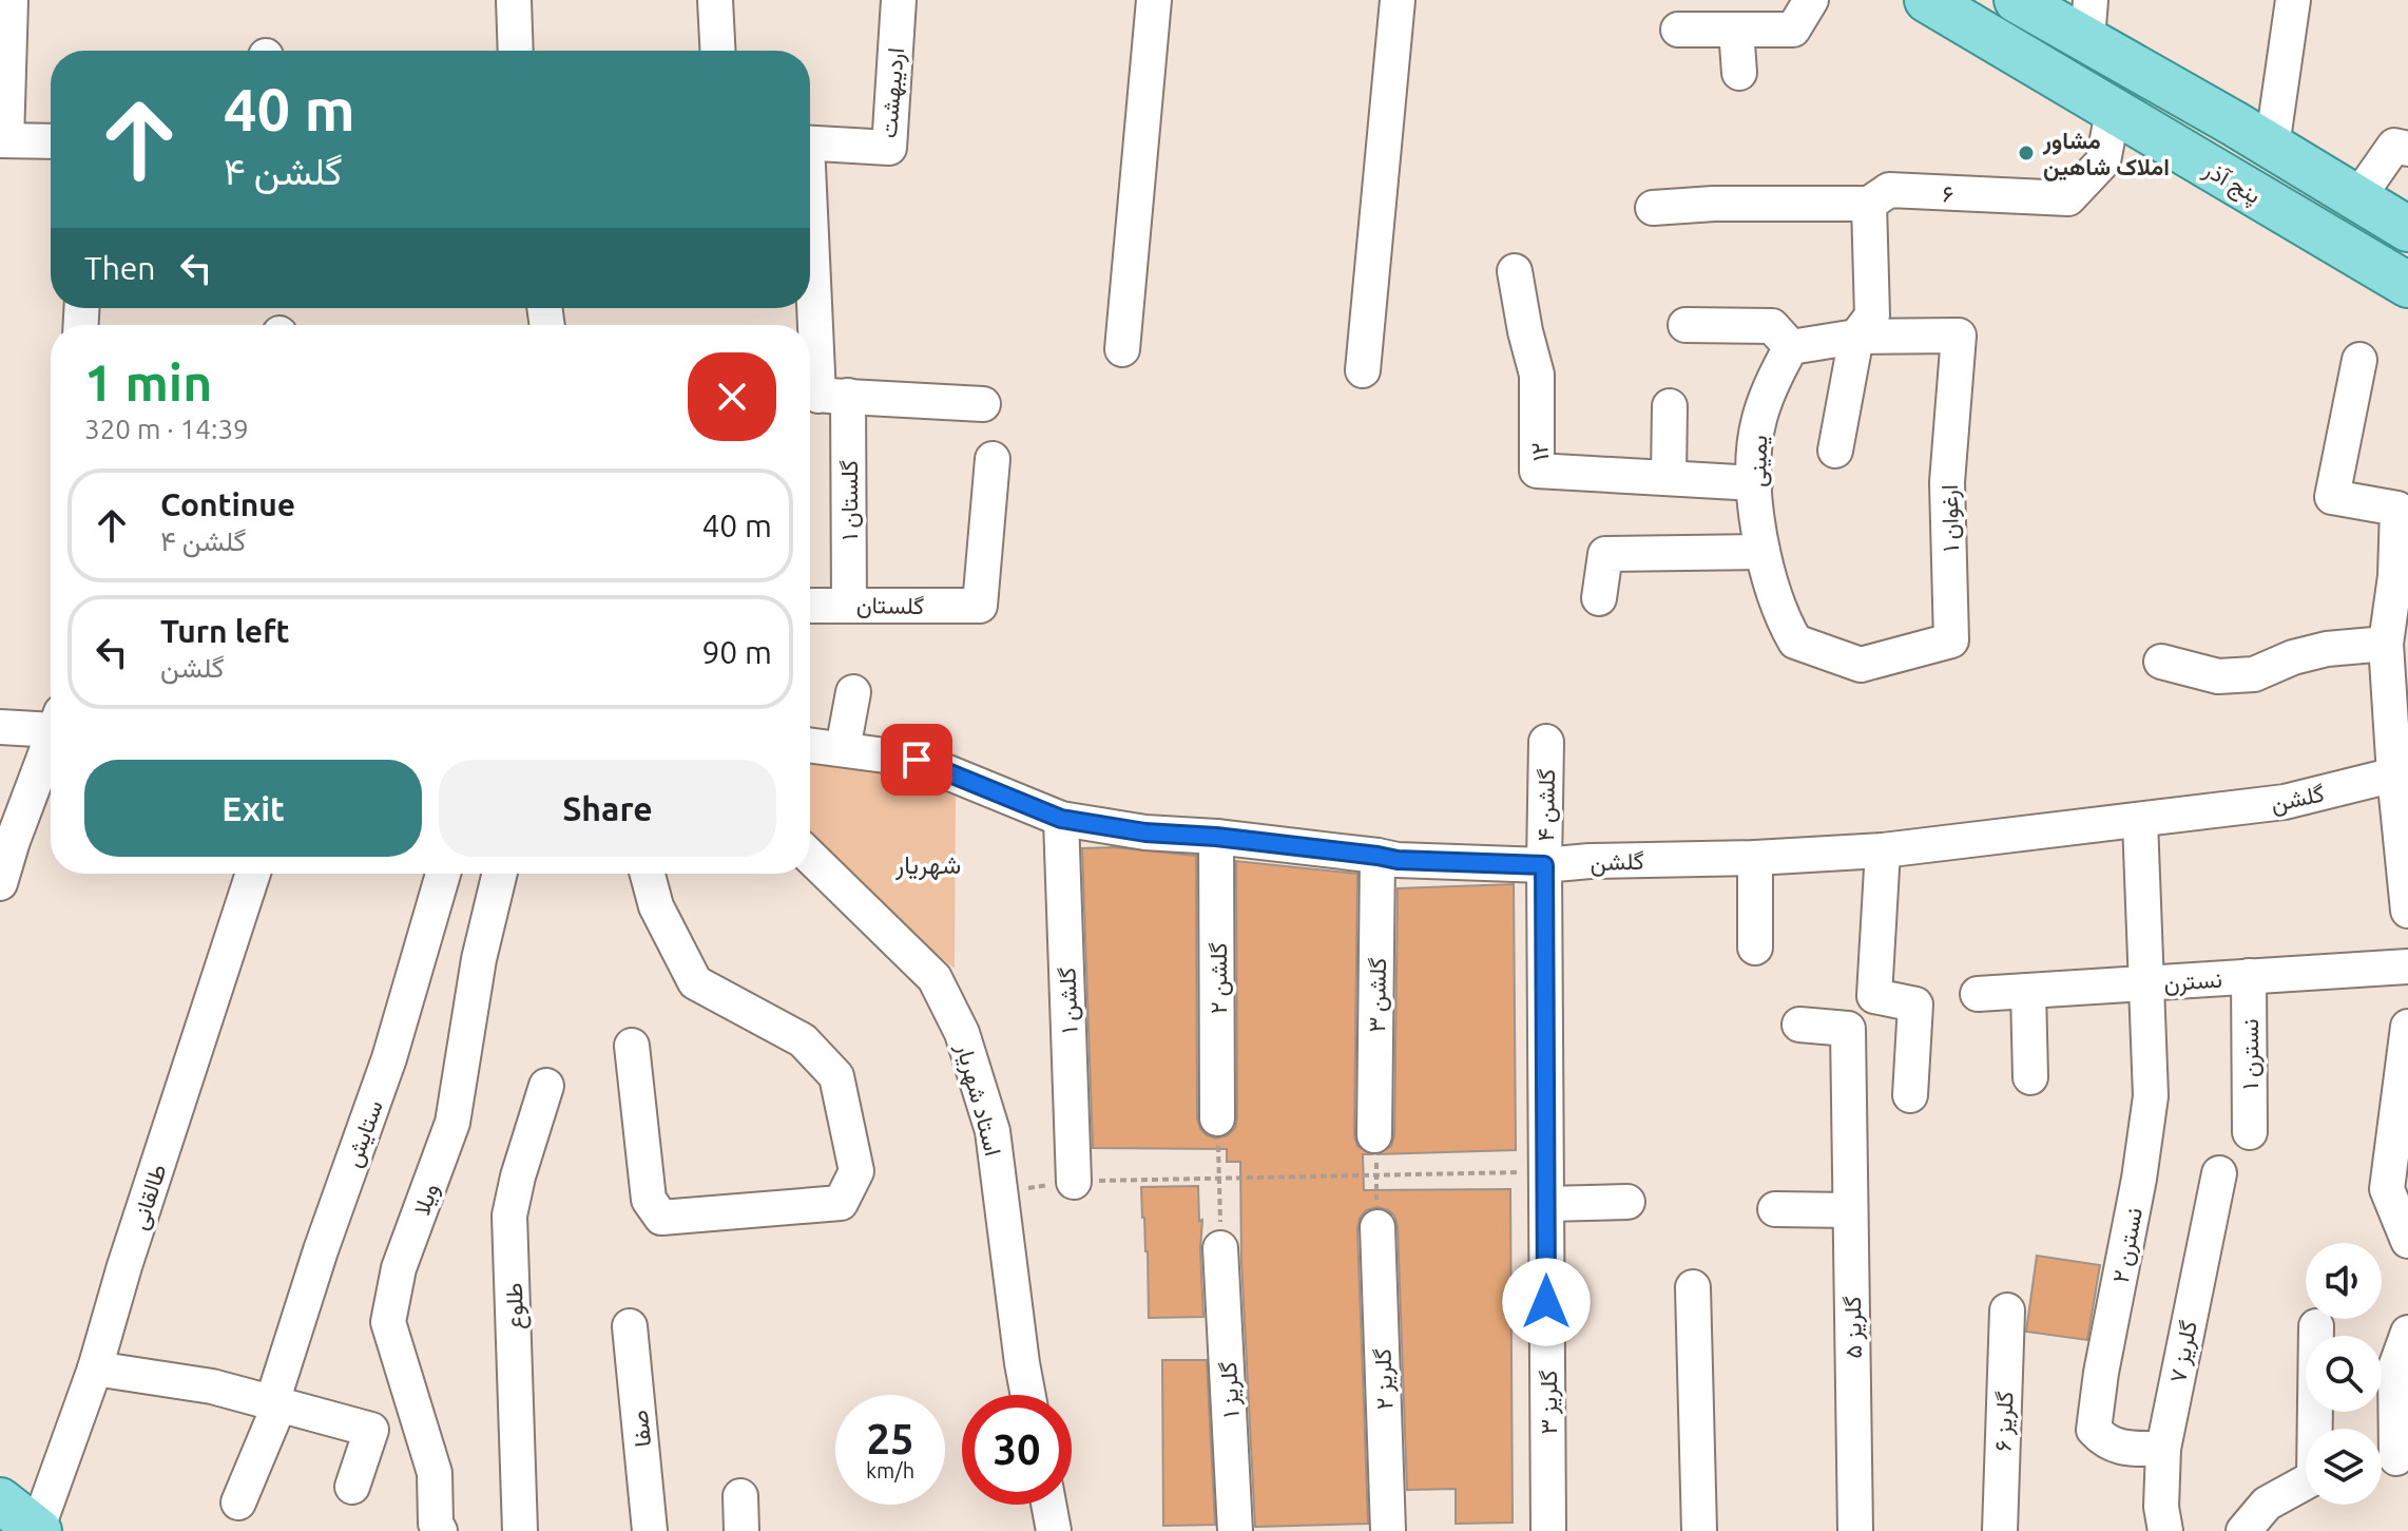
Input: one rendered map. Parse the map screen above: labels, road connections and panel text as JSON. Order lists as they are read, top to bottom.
{
  "streets": {
    "main road": ["پنج آذر"],
    "street": [
      "اردیبهشت",
      "۶",
      "۱۲",
      "یمینی",
      "گلستان ۱",
      "ارغوان ۱",
      "گلستان",
      "گلشن",
      "گلشن ۴",
      "گلشن ۲",
      "نسترن",
      "گلشن ۳",
      "گلشن ۱",
      "نسترن ۱",
      "استاد شهریار",
      "ستایش",
      "طالقانی",
      "ویلا",
      "نسترن ۲",
      "طلوع",
      "گلریز ۵",
      "گلریز ۷",
      "گلریز ۲",
      "گلریز ۱",
      "گلریز ۳",
      "گلریز ۶",
      "صفا"
    ]
  },
  "crossings": [
    ["پنج آذر", "۶"],
    ["۱۲", "یمینی"],
    ["یمینی", "ارغوان ۱"],
    ["گلستان ۱", "گلستان"],
    ["گلشن", "گلشن ۴"],
    ["گلشن", "گلشن ۲"],
    ["گلشن", "گلشن ۳"],
    ["گلشن", "گلشن ۱"],
    ["گلشن ۴", "گلریز ۳"],
    ["نسترن", "نسترن ۱"],
    ["نسترن", "نسترن ۲"],
    ["نسترن ۲", "گلریز ۷"]
  ],
  "districts": ["شهریار"],
  "places": ["مشاور املاک شاهین"],
  "page": {
    "turn": ["40 m", "گلشن ۴"],
    "then": "Then",
    "heading": ["1 min", "320 m · 14:39"],
    "list": [
      {
        "name": "Continue",
        "note": "گلشن ۴",
        "value": "40 m"
      },
      {
        "name": "Turn left",
        "note": "گلشن",
        "value": "90 m"
      }
    ],
    "buttons": ["Exit", "Share"],
    "speed": "25 km/h",
    "limit": "30"
  }
}
